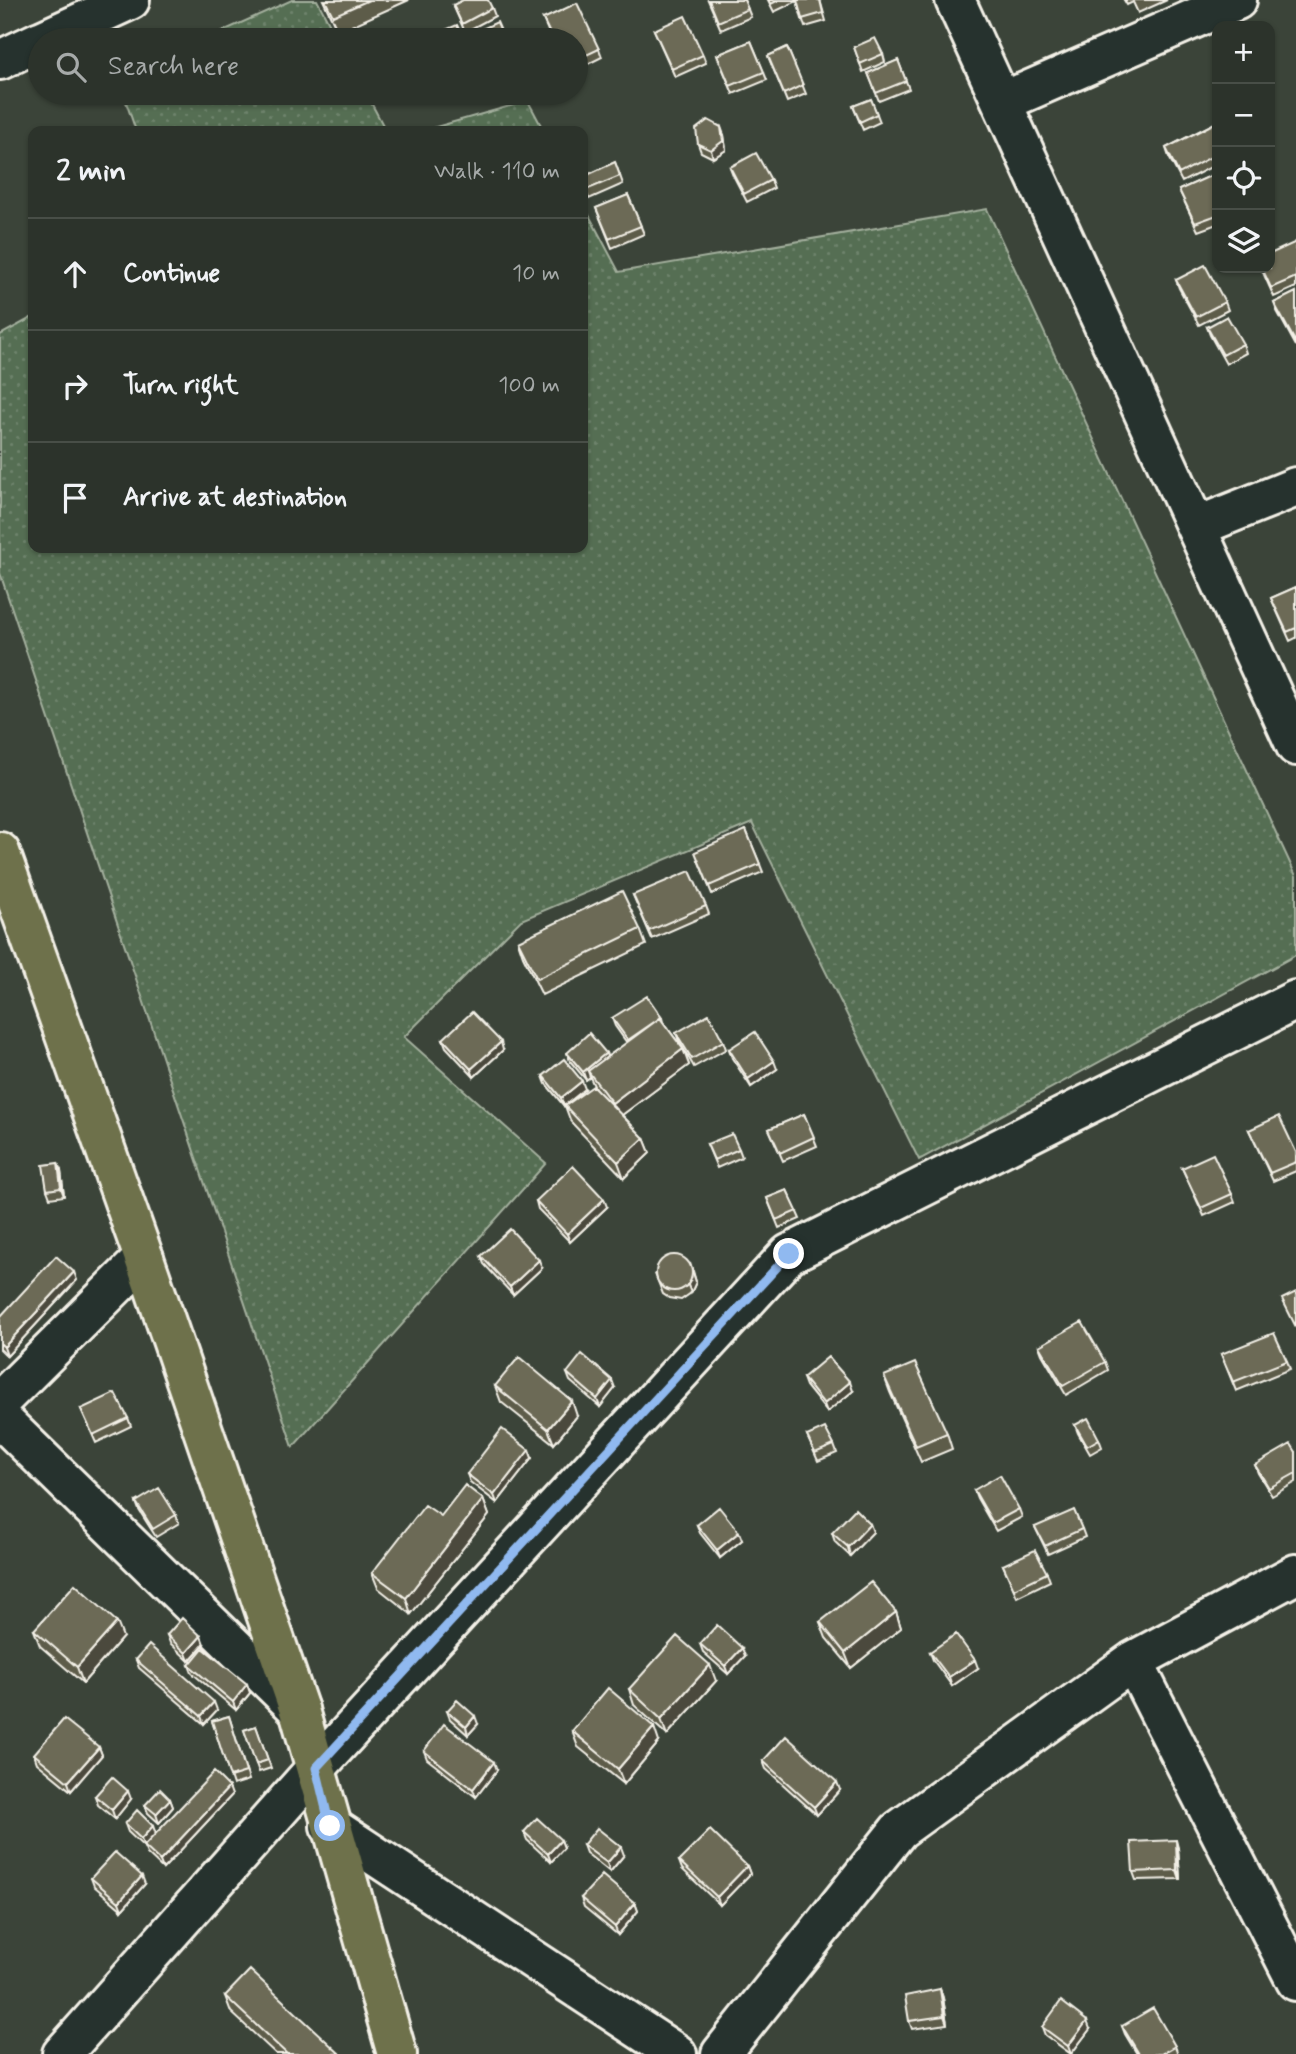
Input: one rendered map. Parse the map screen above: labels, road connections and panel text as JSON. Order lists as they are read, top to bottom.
{
  "page": {
    "map_buttons": ["+", "−"],
    "search": "Search here",
    "heading": ["2 min", "Walk · 110 m"],
    "list": [
      ["Continue", "10 m"],
      ["Turn right", "100 m"],
      "Arrive at destination"
    ]
  }
}
